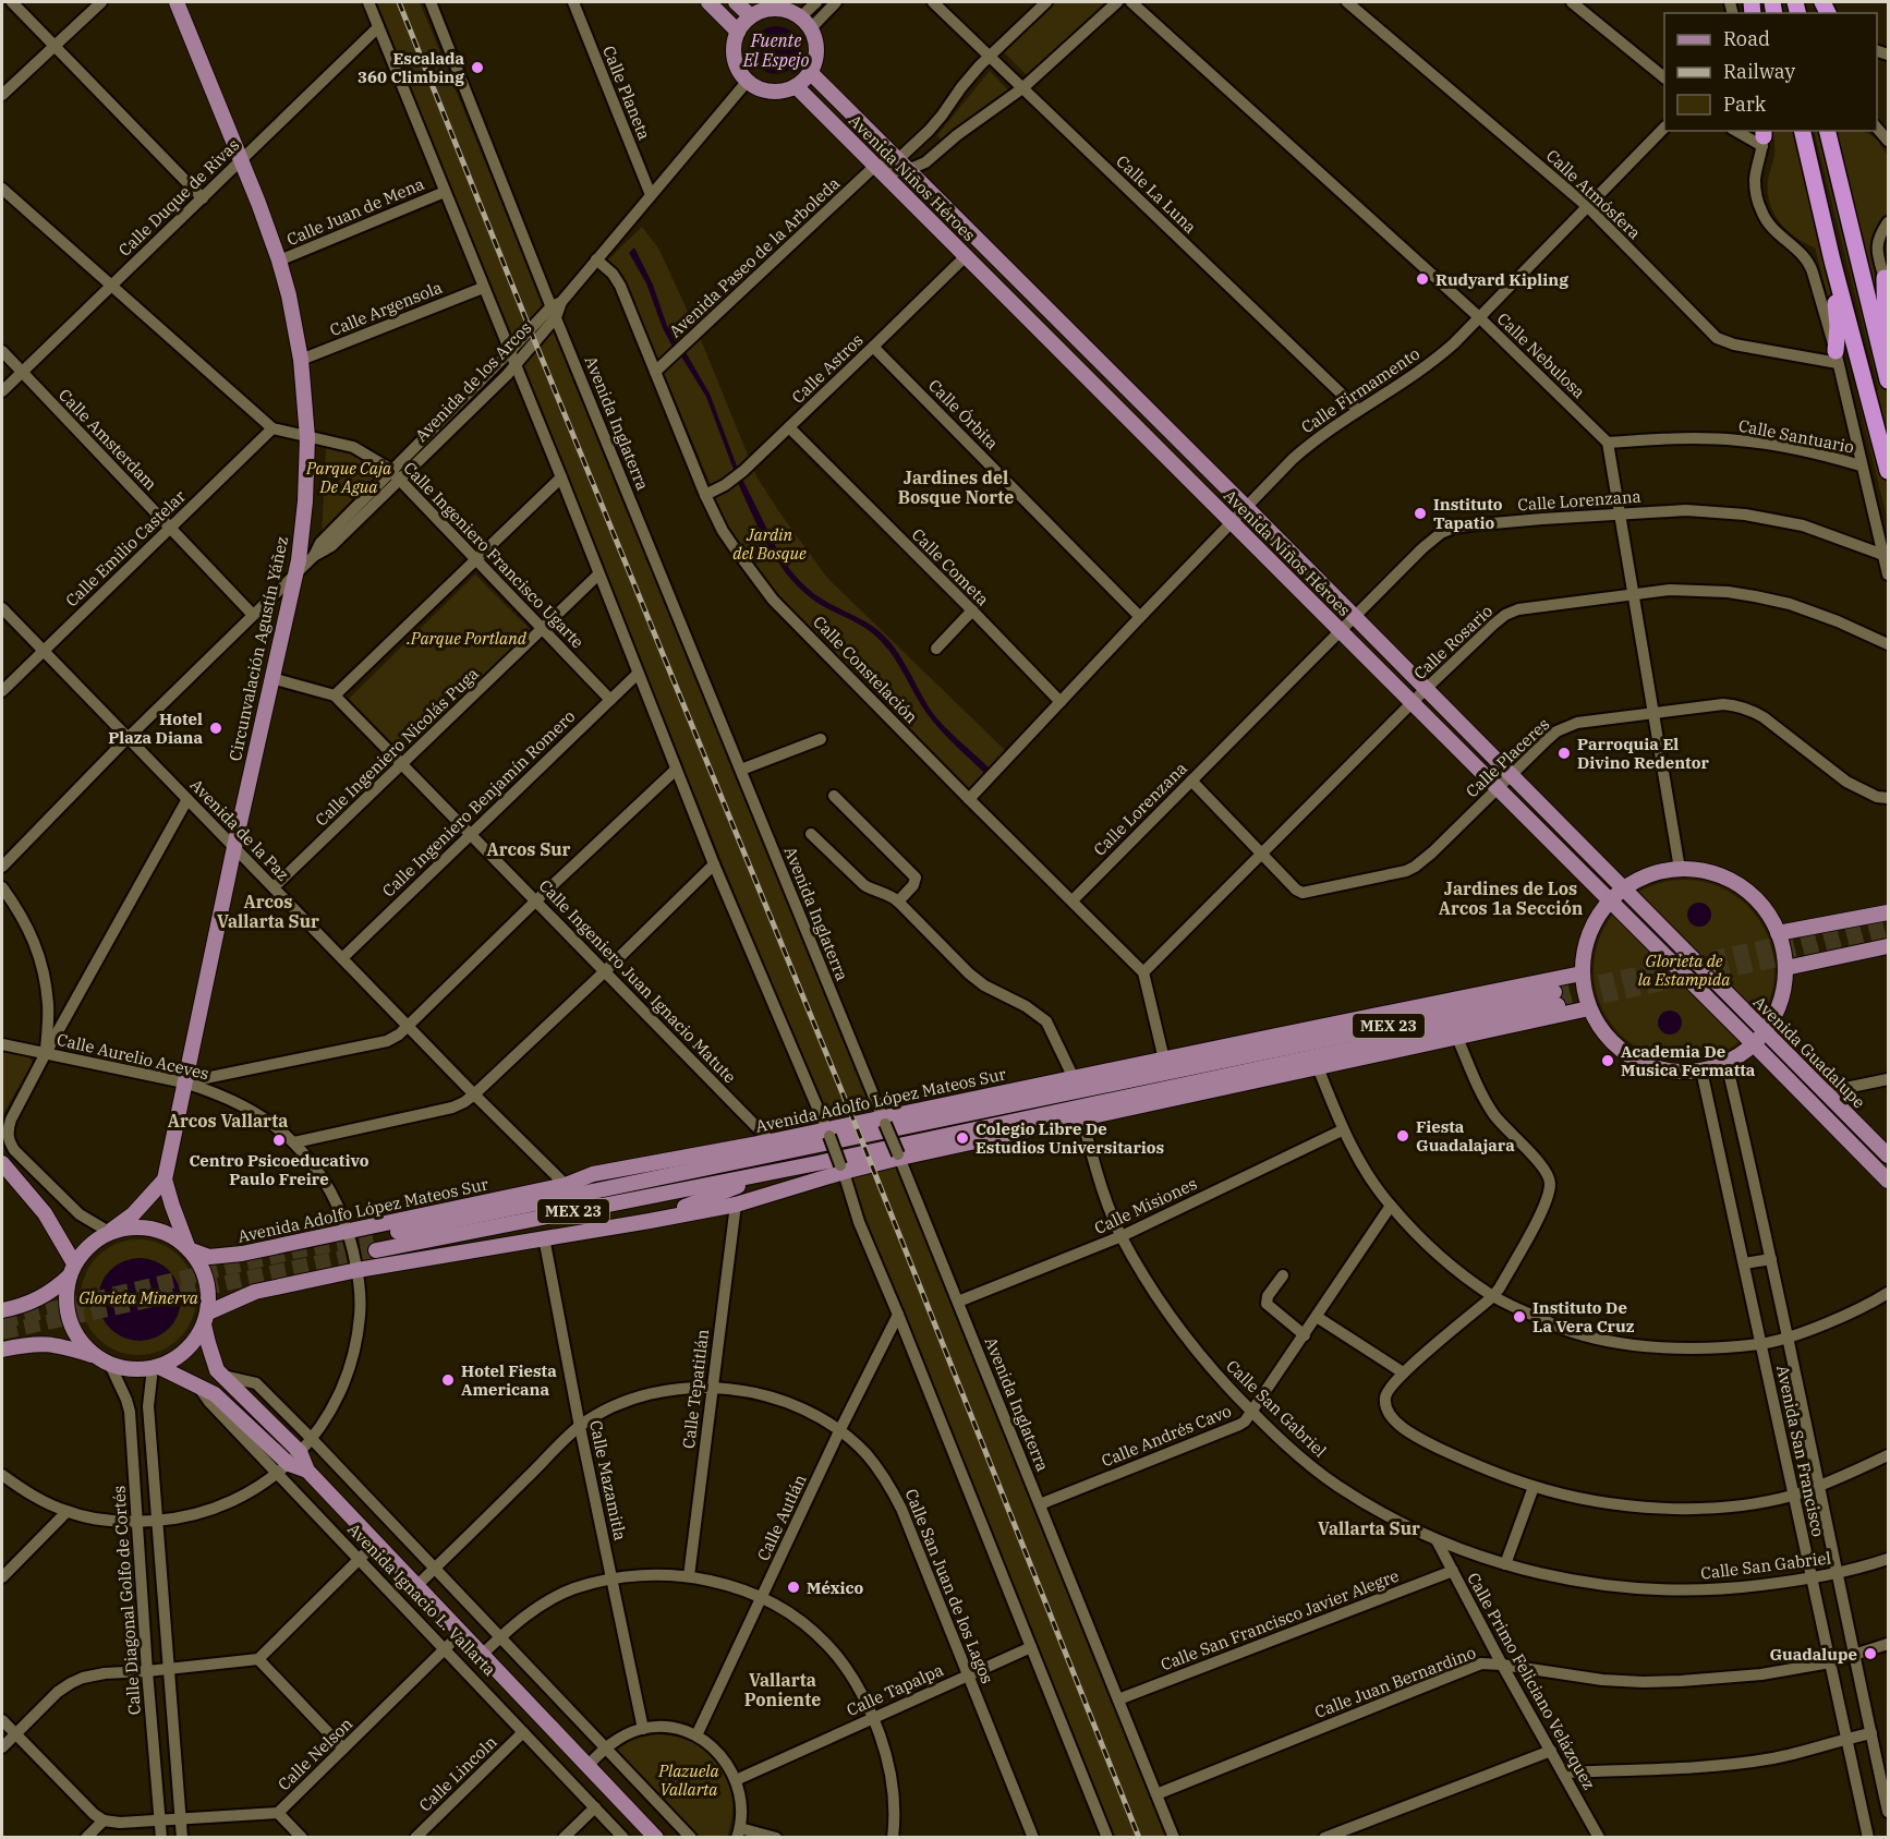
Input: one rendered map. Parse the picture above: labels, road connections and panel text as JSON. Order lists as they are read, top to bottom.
{
  "streets": {
    "main road": [
      "Avenida Niños Héroes",
      "Circunvalación Agustín Yáñez",
      "MEX 23",
      "Avenida Guadalupe",
      "Avenida Adolfo López Mateos Sur",
      "Avenida Ignacio L. Vallarta"
    ],
    "street": [
      "Calle Planeta",
      "Calle La Luna",
      "Calle Atmósfera",
      "Calle Duque de Rivas",
      "Calle Juan de Mena",
      "Avenida Paseo de la Arboleda",
      "Calle Argensola",
      "Calle Nebulosa",
      "Calle Astros",
      "Avenida de los Arcos",
      "Calle Firmamento",
      "Calle Órbita",
      "Avenida Inglaterra",
      "Calle Santuario",
      "Calle Amsterdam",
      "Calle Lorenzana",
      "Calle Emilio Castelar",
      "Calle Ingeniero Francisco Ugarte",
      "Calle Cometa",
      "Calle Rosario",
      "Calle Constelación",
      "Calle Ingeniero Nicolás Puga",
      "Calle Placeres",
      "Calle Ingeniero Benjamín Romero",
      "Avenida de la Paz",
      "Calle Ingeniero Juan Ignacio Matute",
      "Calle Aurelio Aceves",
      "Calle Misiones",
      "Calle Tepatitlán",
      "Calle San Gabriel",
      "Calle Andrés Cavo",
      "Avenida San Francisco",
      "Calle Mazamitla",
      "Calle Autlán",
      "Calle San Juan de los Lagos",
      "Calle Diagonal Golfo de Cortés",
      "Calle San Francisco Javier Alegre",
      "Calle Primo Feliciano Velázquez",
      "Calle Juan Bernardino",
      "Calle Tapalpa",
      "Calle Nelson",
      "Calle Lincoln"
    ]
  },
  "crossings": [
    ["Calle Planeta", "Avenida de los Arcos"],
    ["Avenida Niños Héroes", "Avenida Paseo de la Arboleda"],
    ["Avenida Niños Héroes", "Calle Astros"],
    ["Avenida Niños Héroes", "Avenida de los Arcos"],
    ["Avenida Niños Héroes", "Calle Firmamento"],
    ["Avenida Niños Héroes", "Calle Lorenzana"],
    ["Avenida Niños Héroes", "Calle Rosario"],
    ["Avenida Niños Héroes", "Calle Placeres"],
    ["Avenida Niños Héroes", "Avenida Guadalupe"],
    ["Calle La Luna", "Avenida Paseo de la Arboleda"],
    ["Calle La Luna", "Calle Firmamento"],
    ["Calle Atmósfera", "Calle Firmamento"],
    ["Calle Duque de Rivas", "Calle Amsterdam"],
    ["Calle Duque de Rivas", "Circunvalación Agustín Yáñez"],
    ["Calle Juan de Mena", "Circunvalación Agustín Yáñez"],
    ["Avenida Paseo de la Arboleda", "Calle Constelación"],
    ["Calle Argensola", "Circunvalación Agustín Yáñez"],
    ["Calle Nebulosa", "Calle Firmamento"],
    ["Calle Nebulosa", "Calle Santuario"],
    ["Calle Astros", "Calle Órbita"],
    ["Calle Astros", "Calle Cometa"],
    ["Calle Astros", "Calle Constelación"],
    ["Avenida de los Arcos", "Avenida Inglaterra"],
    ["Avenida de los Arcos", "Calle Amsterdam"],
    ["Avenida de los Arcos", "Calle Ingeniero Francisco Ugarte"],
    ["Avenida de los Arcos", "Circunvalación Agustín Yáñez"],
    ["Avenida de los Arcos", "Calle Constelación"],
    ["Avenida de los Arcos", "Avenida de la Paz"],
    ["Calle Firmamento", "Calle Órbita"],
    ["Calle Firmamento", "Calle Cometa"],
    ["Calle Firmamento", "Calle Constelación"],
    ["Avenida Inglaterra", "Avenida Adolfo López Mateos Sur"],
    ["Avenida Inglaterra", "Calle Misiones"],
    ["Avenida Inglaterra", "Calle Andrés Cavo"],
    ["Avenida Inglaterra", "Calle San Francisco Javier Alegre"],
    ["Avenida Inglaterra", "Calle Juan Bernardino"],
    ["Calle Amsterdam", "Calle Emilio Castelar"],
    ["Calle Lorenzana", "Calle Constelación"],
    ["Calle Lorenzana", "Calle Placeres"],
    ["Calle Emilio Castelar", "Calle Ingeniero Francisco Ugarte"],
    ["Calle Emilio Castelar", "Avenida de la Paz"],
    ["Calle Ingeniero Francisco Ugarte", "Circunvalación Agustín Yáñez"],
    ["Calle Ingeniero Francisco Ugarte", "Calle Ingeniero Nicolás Puga"],
    ["Calle Ingeniero Francisco Ugarte", "Calle Ingeniero Benjamín Romero"],
    ["Calle Rosario", "Calle Constelación"],
    ["Calle Rosario", "Calle Placeres"],
    ["Circunvalación Agustín Yáñez", "Avenida de la Paz"],
    ["Circunvalación Agustín Yáñez", "Calle Aurelio Aceves"],
    ["Calle Ingeniero Nicolás Puga", "Avenida de la Paz"],
    ["Calle Ingeniero Nicolás Puga", "Calle Ingeniero Juan Ignacio Matute"],
    ["Calle Ingeniero Benjamín Romero", "Avenida de la Paz"],
    ["Calle Ingeniero Benjamín Romero", "Calle Ingeniero Juan Ignacio Matute"],
    ["Avenida de la Paz", "Avenida Adolfo López Mateos Sur"],
    ["Calle Ingeniero Juan Ignacio Matute", "Avenida Adolfo López Mateos Sur"],
    ["Calle Aurelio Aceves", "Avenida Adolfo López Mateos Sur"],
    ["Calle Aurelio Aceves", "Avenida Ignacio L. Vallarta"],
    ["Calle Aurelio Aceves", "Calle Diagonal Golfo de Cortés"],
    ["Avenida Adolfo López Mateos Sur", "Avenida Ignacio L. Vallarta"],
    ["Avenida Adolfo López Mateos Sur", "Calle Diagonal Golfo de Cortés"],
    ["Calle Misiones", "Calle San Gabriel"],
    ["Calle Tepatitlán", "Calle San Juan de los Lagos"],
    ["Calle San Gabriel", "Calle Andrés Cavo"],
    ["Calle San Gabriel", "Avenida San Francisco"],
    ["Calle San Gabriel", "Calle Primo Feliciano Velázquez"],
    ["Avenida San Francisco", "Calle Juan Bernardino"],
    ["Calle Mazamitla", "Calle San Juan de los Lagos"],
    ["Calle Autlán", "Calle San Juan de los Lagos"],
    ["Calle San Juan de los Lagos", "Avenida Ignacio L. Vallarta"],
    ["Calle San Juan de los Lagos", "Calle Tapalpa"],
    ["Avenida Ignacio L. Vallarta", "Calle Diagonal Golfo de Cortés"],
    ["Avenida Ignacio L. Vallarta", "Calle Nelson"],
    ["Avenida Ignacio L. Vallarta", "Calle Lincoln"],
    ["Calle Diagonal Golfo de Cortés", "Calle Nelson"],
    ["Calle San Francisco Javier Alegre", "Calle Primo Feliciano Velázquez"],
    ["Calle Primo Feliciano Velázquez", "Calle Juan Bernardino"]
  ],
  "districts": [
    "Jardines del Bosque Norte",
    "Arcos Sur",
    "Jardines de Los Arcos 1a Sección",
    "Arcos Vallarta Sur",
    "Arcos Vallarta",
    "Vallarta Sur",
    "Vallarta Poniente"
  ],
  "water": ["Fuente El Espejo"],
  "parks": [
    "Parque Caja De Agua",
    "Jardin del Bosque",
    ".Parque Portland",
    "Glorieta de la Estampida",
    "Glorieta Minerva",
    "Plazuela Vallarta"
  ],
  "places": [
    "Escalada 360 Climbing",
    "Rudyard Kipling",
    "Instituto Tapatio",
    "Hotel Plaza Diana",
    "Parroquia El Divino Redentor",
    "Academia De Musica Fermatta",
    "Fiesta Guadalajara",
    "Colegio Libre De Estudios Universitarios",
    "Centro Psicoeducativo Paulo Freire",
    "Instituto De La Vera Cruz",
    "Hotel Fiesta Americana",
    "México",
    "Guadalupe"
  ],
  "legend": ["Road", "Railway", "Park"]
}
